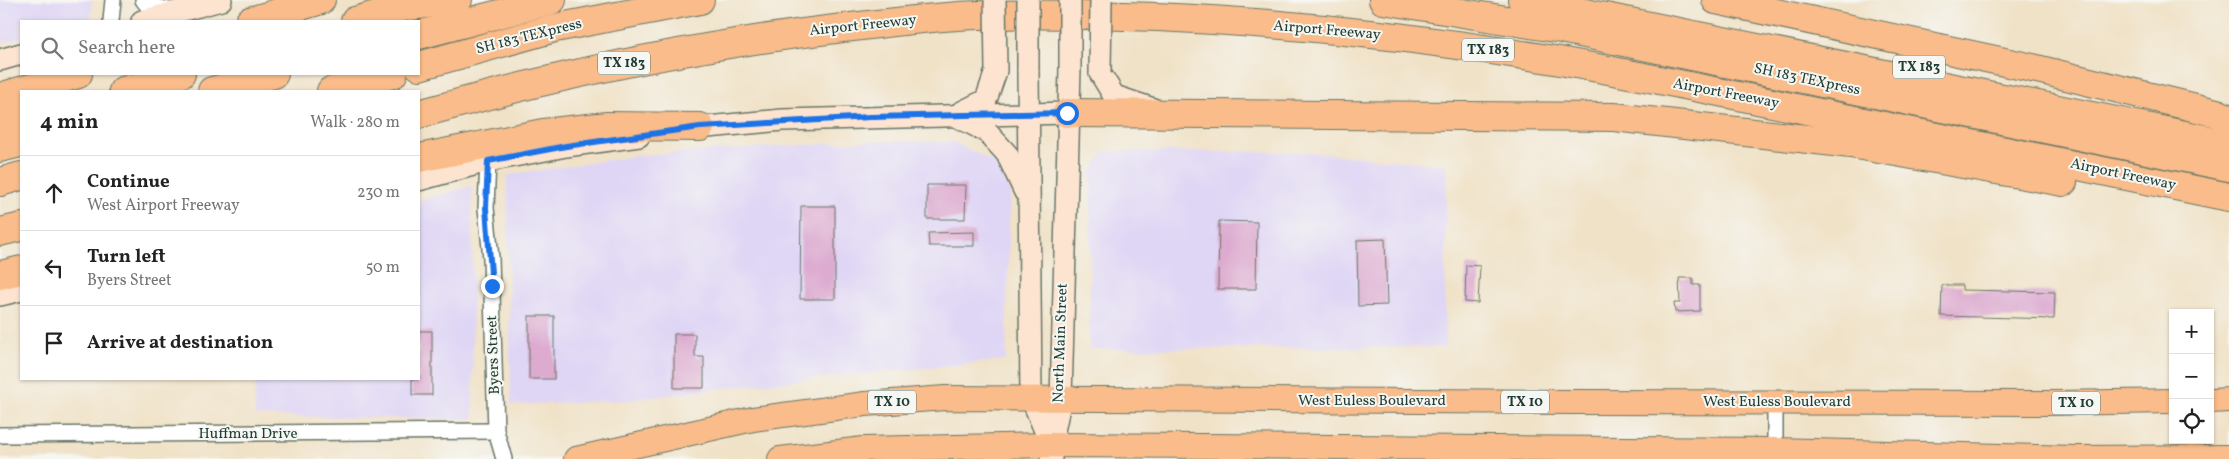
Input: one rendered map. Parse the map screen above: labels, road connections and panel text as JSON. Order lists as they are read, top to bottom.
{
  "streets": {
    "highway": ["Airport Freeway", "SH 183 TEXpress", "TX 183"],
    "main road": ["North Main Street", "West Euless Boulevard", "TX 10"],
    "street": ["Byers Street", "Huffman Drive"]
  },
  "crossings": [
    ["North Main Street", "West Euless Boulevard"],
    ["Byers Street", "Huffman Drive"]
  ],
  "page": {
    "search": "Search here",
    "heading": ["4 min", "Walk · 280 m"],
    "list": [
      ["Continue", "West Airport Freeway", "230 m"],
      ["Turn left", "Byers Street", "50 m"],
      "Arrive at destination"
    ],
    "map_buttons": ["+", "−"]
  }
}
